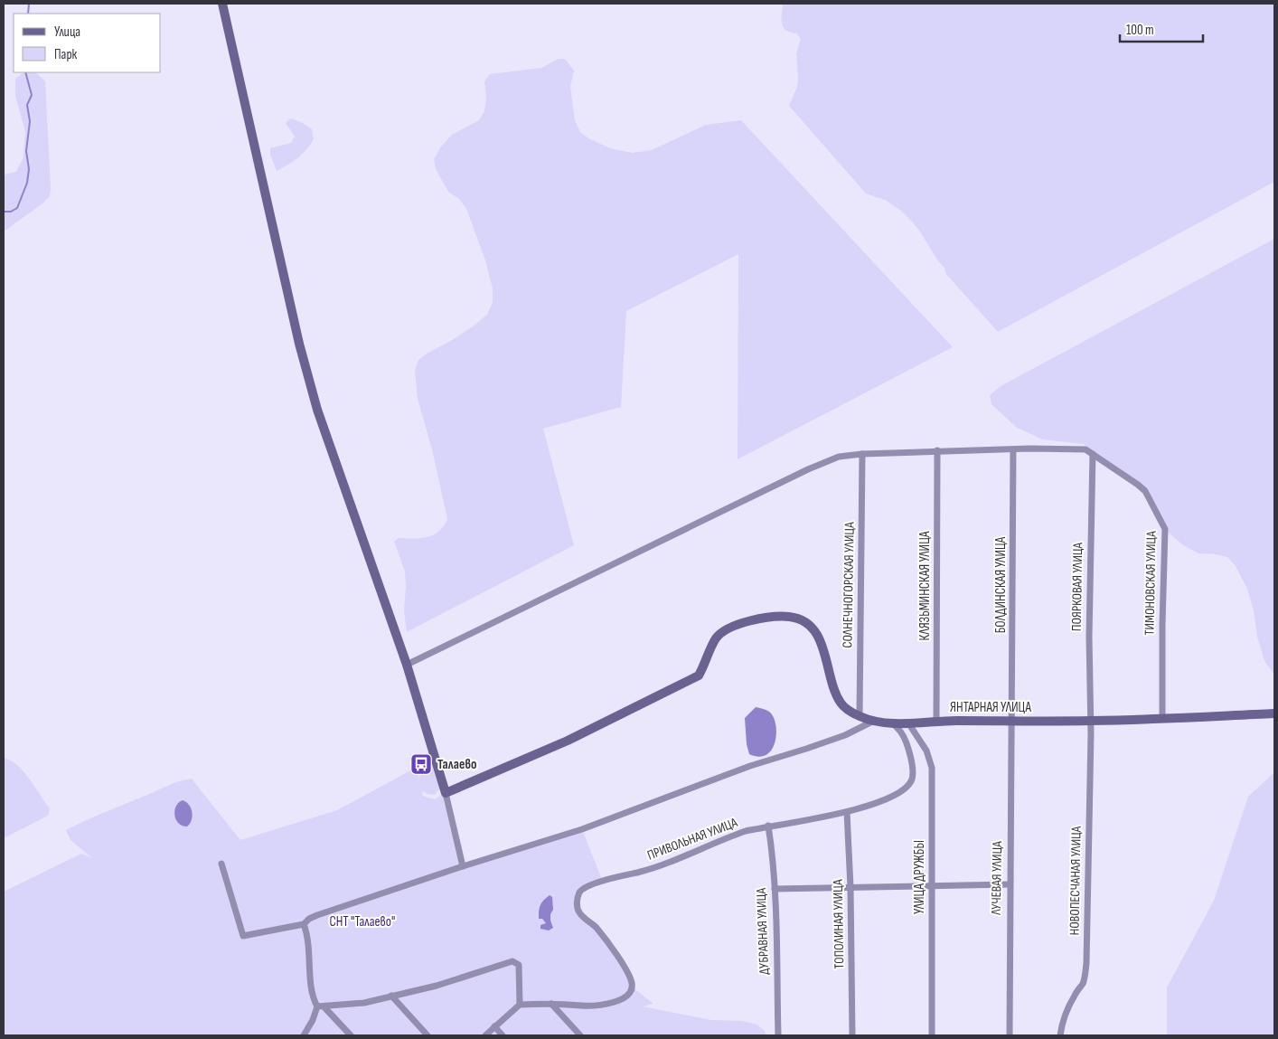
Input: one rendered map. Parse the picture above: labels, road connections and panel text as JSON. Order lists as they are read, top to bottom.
{
  "streets": {
    "street": [
      "ТИМОНОВСКАЯ УЛИЦА",
      "СОЛНЕЧНОГОРСКАЯ УЛИЦА",
      "БОЛДИНСКАЯ УЛИЦА",
      "КЛЯЗЬМИНСКАЯ УЛИЦА",
      "ПОЯРКОВАЯ УЛИЦА",
      "ЯНТАРНАЯ УЛИЦА",
      "ПРИВОЛЬНАЯ УЛИЦА",
      "УЛИЦА ДРУЖБЫ",
      "ЛУЧЕВАЯ УЛИЦА",
      "НОВОПЕСЧАНАЯ УЛИЦА",
      "ТОПОЛИНАЯ УЛИЦА",
      "ДУБРАВНАЯ УЛИЦА"
    ]
  },
  "crossings": [
    ["ТИМОНОВСКАЯ УЛИЦА", "ПОЯРКОВАЯ УЛИЦА"],
    ["ТИМОНОВСКАЯ УЛИЦА", "ЯНТАРНАЯ УЛИЦА"],
    ["СОЛНЕЧНОГОРСКАЯ УЛИЦА", "ЯНТАРНАЯ УЛИЦА"],
    ["БОЛДИНСКАЯ УЛИЦА", "ЯНТАРНАЯ УЛИЦА"],
    ["БОЛДИНСКАЯ УЛИЦА", "ЛУЧЕВАЯ УЛИЦА"],
    ["КЛЯЗЬМИНСКАЯ УЛИЦА", "ЯНТАРНАЯ УЛИЦА"],
    ["ПОЯРКОВАЯ УЛИЦА", "ЯНТАРНАЯ УЛИЦА"],
    ["ПОЯРКОВАЯ УЛИЦА", "НОВОПЕСЧАНАЯ УЛИЦА"],
    ["ЯНТАРНАЯ УЛИЦА", "ПРИВОЛЬНАЯ УЛИЦА"],
    ["ЯНТАРНАЯ УЛИЦА", "УЛИЦА ДРУЖБЫ"],
    ["ЯНТАРНАЯ УЛИЦА", "ЛУЧЕВАЯ УЛИЦА"],
    ["ЯНТАРНАЯ УЛИЦА", "НОВОПЕСЧАНАЯ УЛИЦА"],
    ["ПРИВОЛЬНАЯ УЛИЦА", "ТОПОЛИНАЯ УЛИЦА"],
    ["ПРИВОЛЬНАЯ УЛИЦА", "ДУБРАВНАЯ УЛИЦА"]
  ],
  "parks": ["СНТ \"Талаево\""],
  "places": {
    "bus stop": ["Талаево"]
  },
  "legend": ["Улица", "Парк"],
  "scale_bar": "100 m"
}
